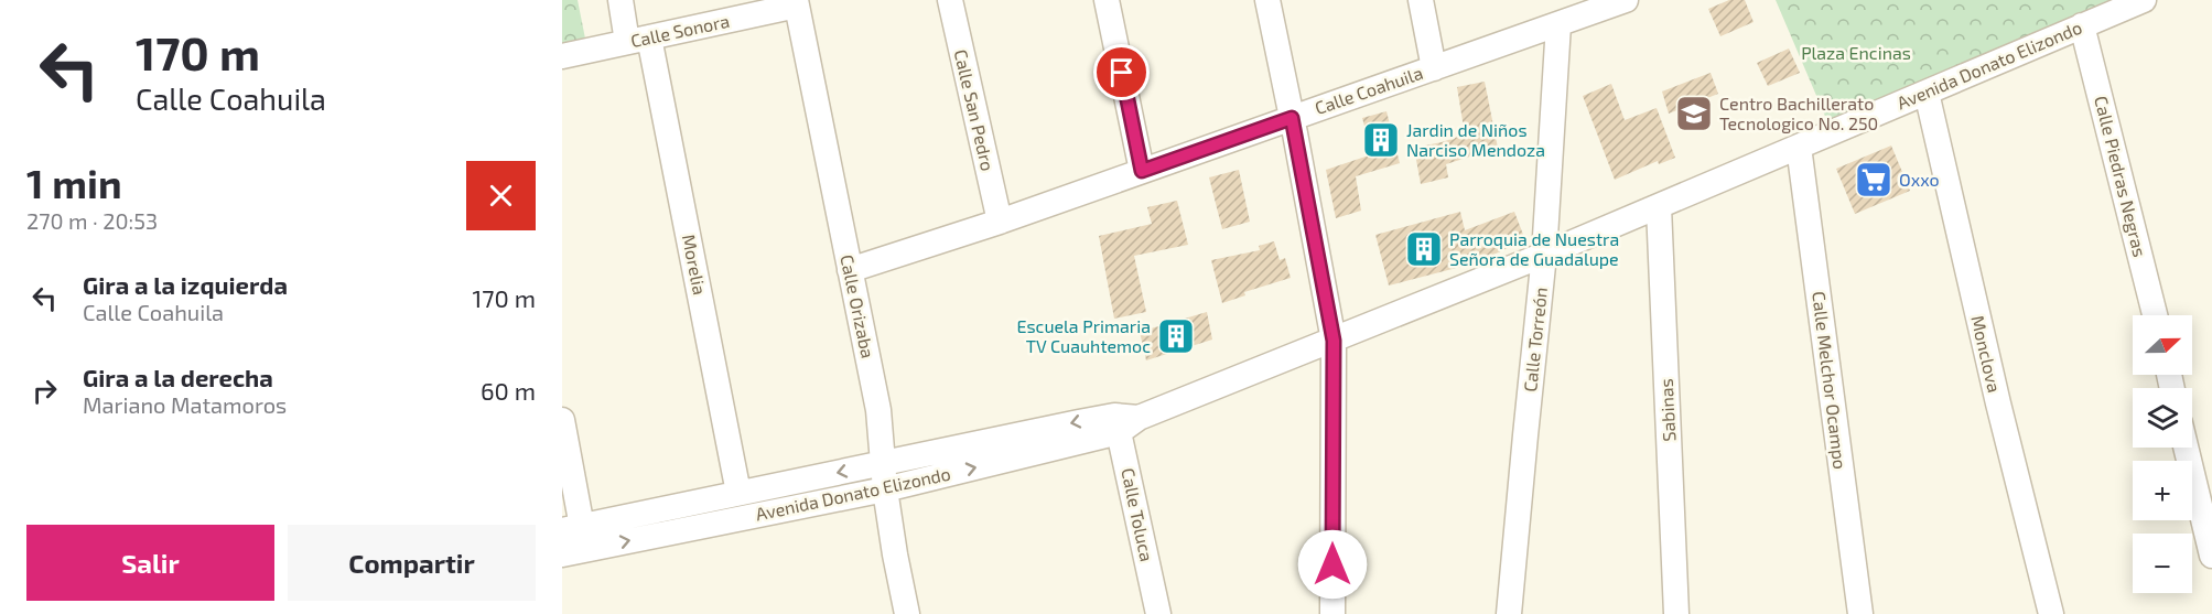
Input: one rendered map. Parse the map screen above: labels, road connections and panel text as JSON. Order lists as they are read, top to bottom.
{
  "streets": {
    "street": [
      "Calle Sonora",
      "Avenida Donato Elizondo",
      "Calle Coahuila",
      "Calle San Pedro",
      "Calle Piedras Negras",
      "Morelia",
      "Calle Orizaba",
      "Calle Torreón",
      "Monclova",
      "Calle Melchor Ocampo",
      "Sabinas",
      "Calle Toluca"
    ]
  },
  "crossings": [
    ["Calle Sonora", "Morelia"],
    ["Calle Sonora", "Calle Orizaba"],
    ["Avenida Donato Elizondo", "Calle Piedras Negras"],
    ["Avenida Donato Elizondo", "Morelia"],
    ["Avenida Donato Elizondo", "Calle Orizaba"],
    ["Avenida Donato Elizondo", "Calle Torreón"],
    ["Avenida Donato Elizondo", "Monclova"],
    ["Avenida Donato Elizondo", "Calle Melchor Ocampo"],
    ["Avenida Donato Elizondo", "Sabinas"],
    ["Avenida Donato Elizondo", "Calle Toluca"],
    ["Calle Coahuila", "Calle San Pedro"],
    ["Calle Coahuila", "Calle Orizaba"],
    ["Calle Coahuila", "Calle Torreón"]
  ],
  "parks": ["Plaza Encinas"],
  "places": {
    "school or university": ["Centro Bachillerato Tecnologico No. 250"],
    "building": ["Jardin de Niños Narciso Mendoza", "Parroquia de Nuestra Señora de Guadalupe", "Escuela Primaria TV Cuauhtemoc"],
    "supermarket": ["Oxxo"]
  },
  "north": "right",
  "page": {
    "turn": ["170 m", "Calle Coahuila"],
    "heading": ["1 min", "270 m · 20:53"],
    "list": [
      {
        "name": "Gira a la izquierda",
        "note": "Calle Coahuila",
        "value": "170 m"
      },
      {
        "name": "Gira a la derecha",
        "note": "Mariano Matamoros",
        "value": "60 m"
      }
    ],
    "map_buttons": ["+", "−"],
    "buttons": ["Salir", "Compartir"]
  }
}
